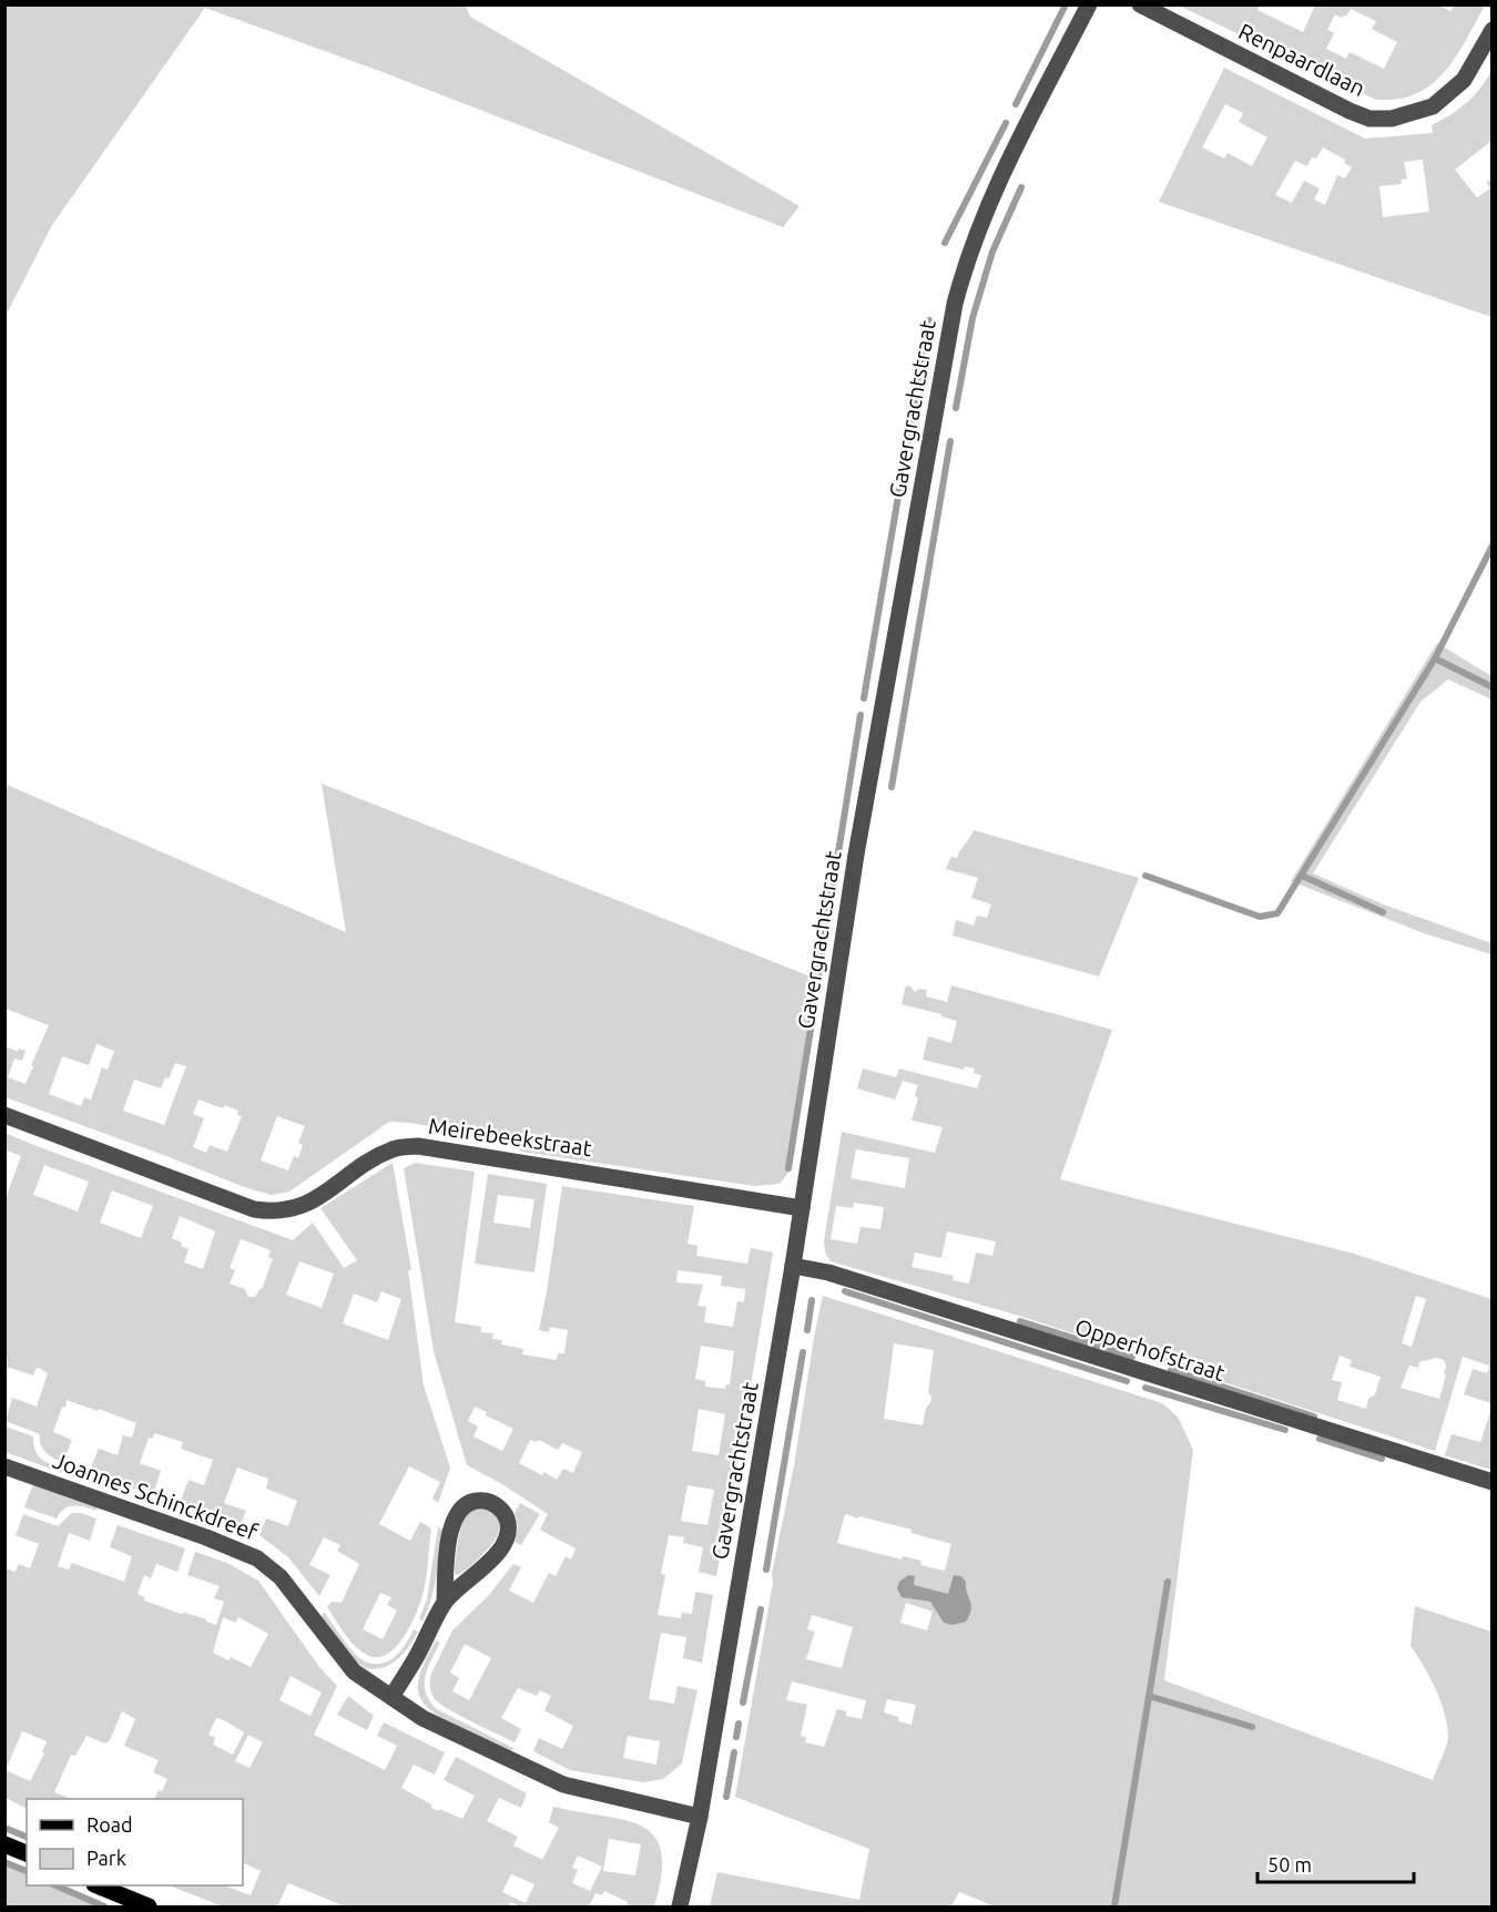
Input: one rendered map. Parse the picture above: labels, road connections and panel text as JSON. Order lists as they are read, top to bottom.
{
  "streets": {
    "street": [
      "Renpaardlaan",
      "Gavergrachtstraat",
      "Meirebeekstraat",
      "Opperhofstraat",
      "Joannes Schinckdreef"
    ]
  },
  "crossings": [
    ["Gavergrachtstraat", "Meirebeekstraat"],
    ["Gavergrachtstraat", "Opperhofstraat"],
    ["Gavergrachtstraat", "Joannes Schinckdreef"]
  ],
  "legend": ["Road", "Park"],
  "scale_bar": "50 m"
}
